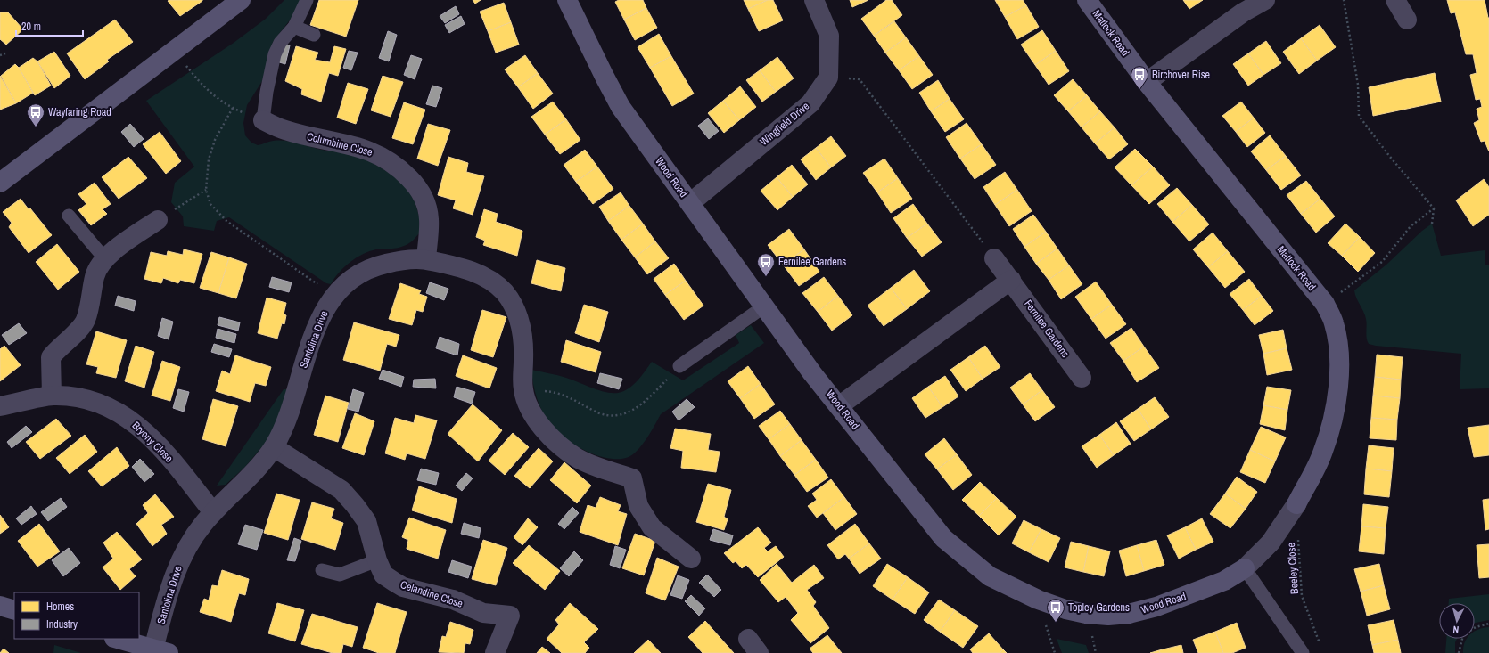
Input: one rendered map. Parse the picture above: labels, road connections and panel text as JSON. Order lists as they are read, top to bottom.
{
  "streets": {
    "street": [
      "Matlock Road",
      "Wingfield Drive",
      "Columbine Close",
      "Wood Road",
      "Fernilee Gardens",
      "Santolina Drive",
      "Bryony Close",
      "Celandine Close"
    ],
    "path": ["Beeley Close"]
  },
  "crossings": [
    ["Matlock Road", "Wood Road"],
    ["Wingfield Drive", "Wood Road"],
    ["Columbine Close", "Santolina Drive"],
    ["Santolina Drive", "Bryony Close"],
    ["Santolina Drive", "Celandine Close"]
  ],
  "places": {
    "bus stop": [
      "Birchover Rise",
      "Wayfaring Road",
      "Fernilee Gardens",
      "Topley Gardens"
    ]
  },
  "legend": ["Homes", "Industry"],
  "scale_bar": "20 m",
  "north": "bottom"
}
